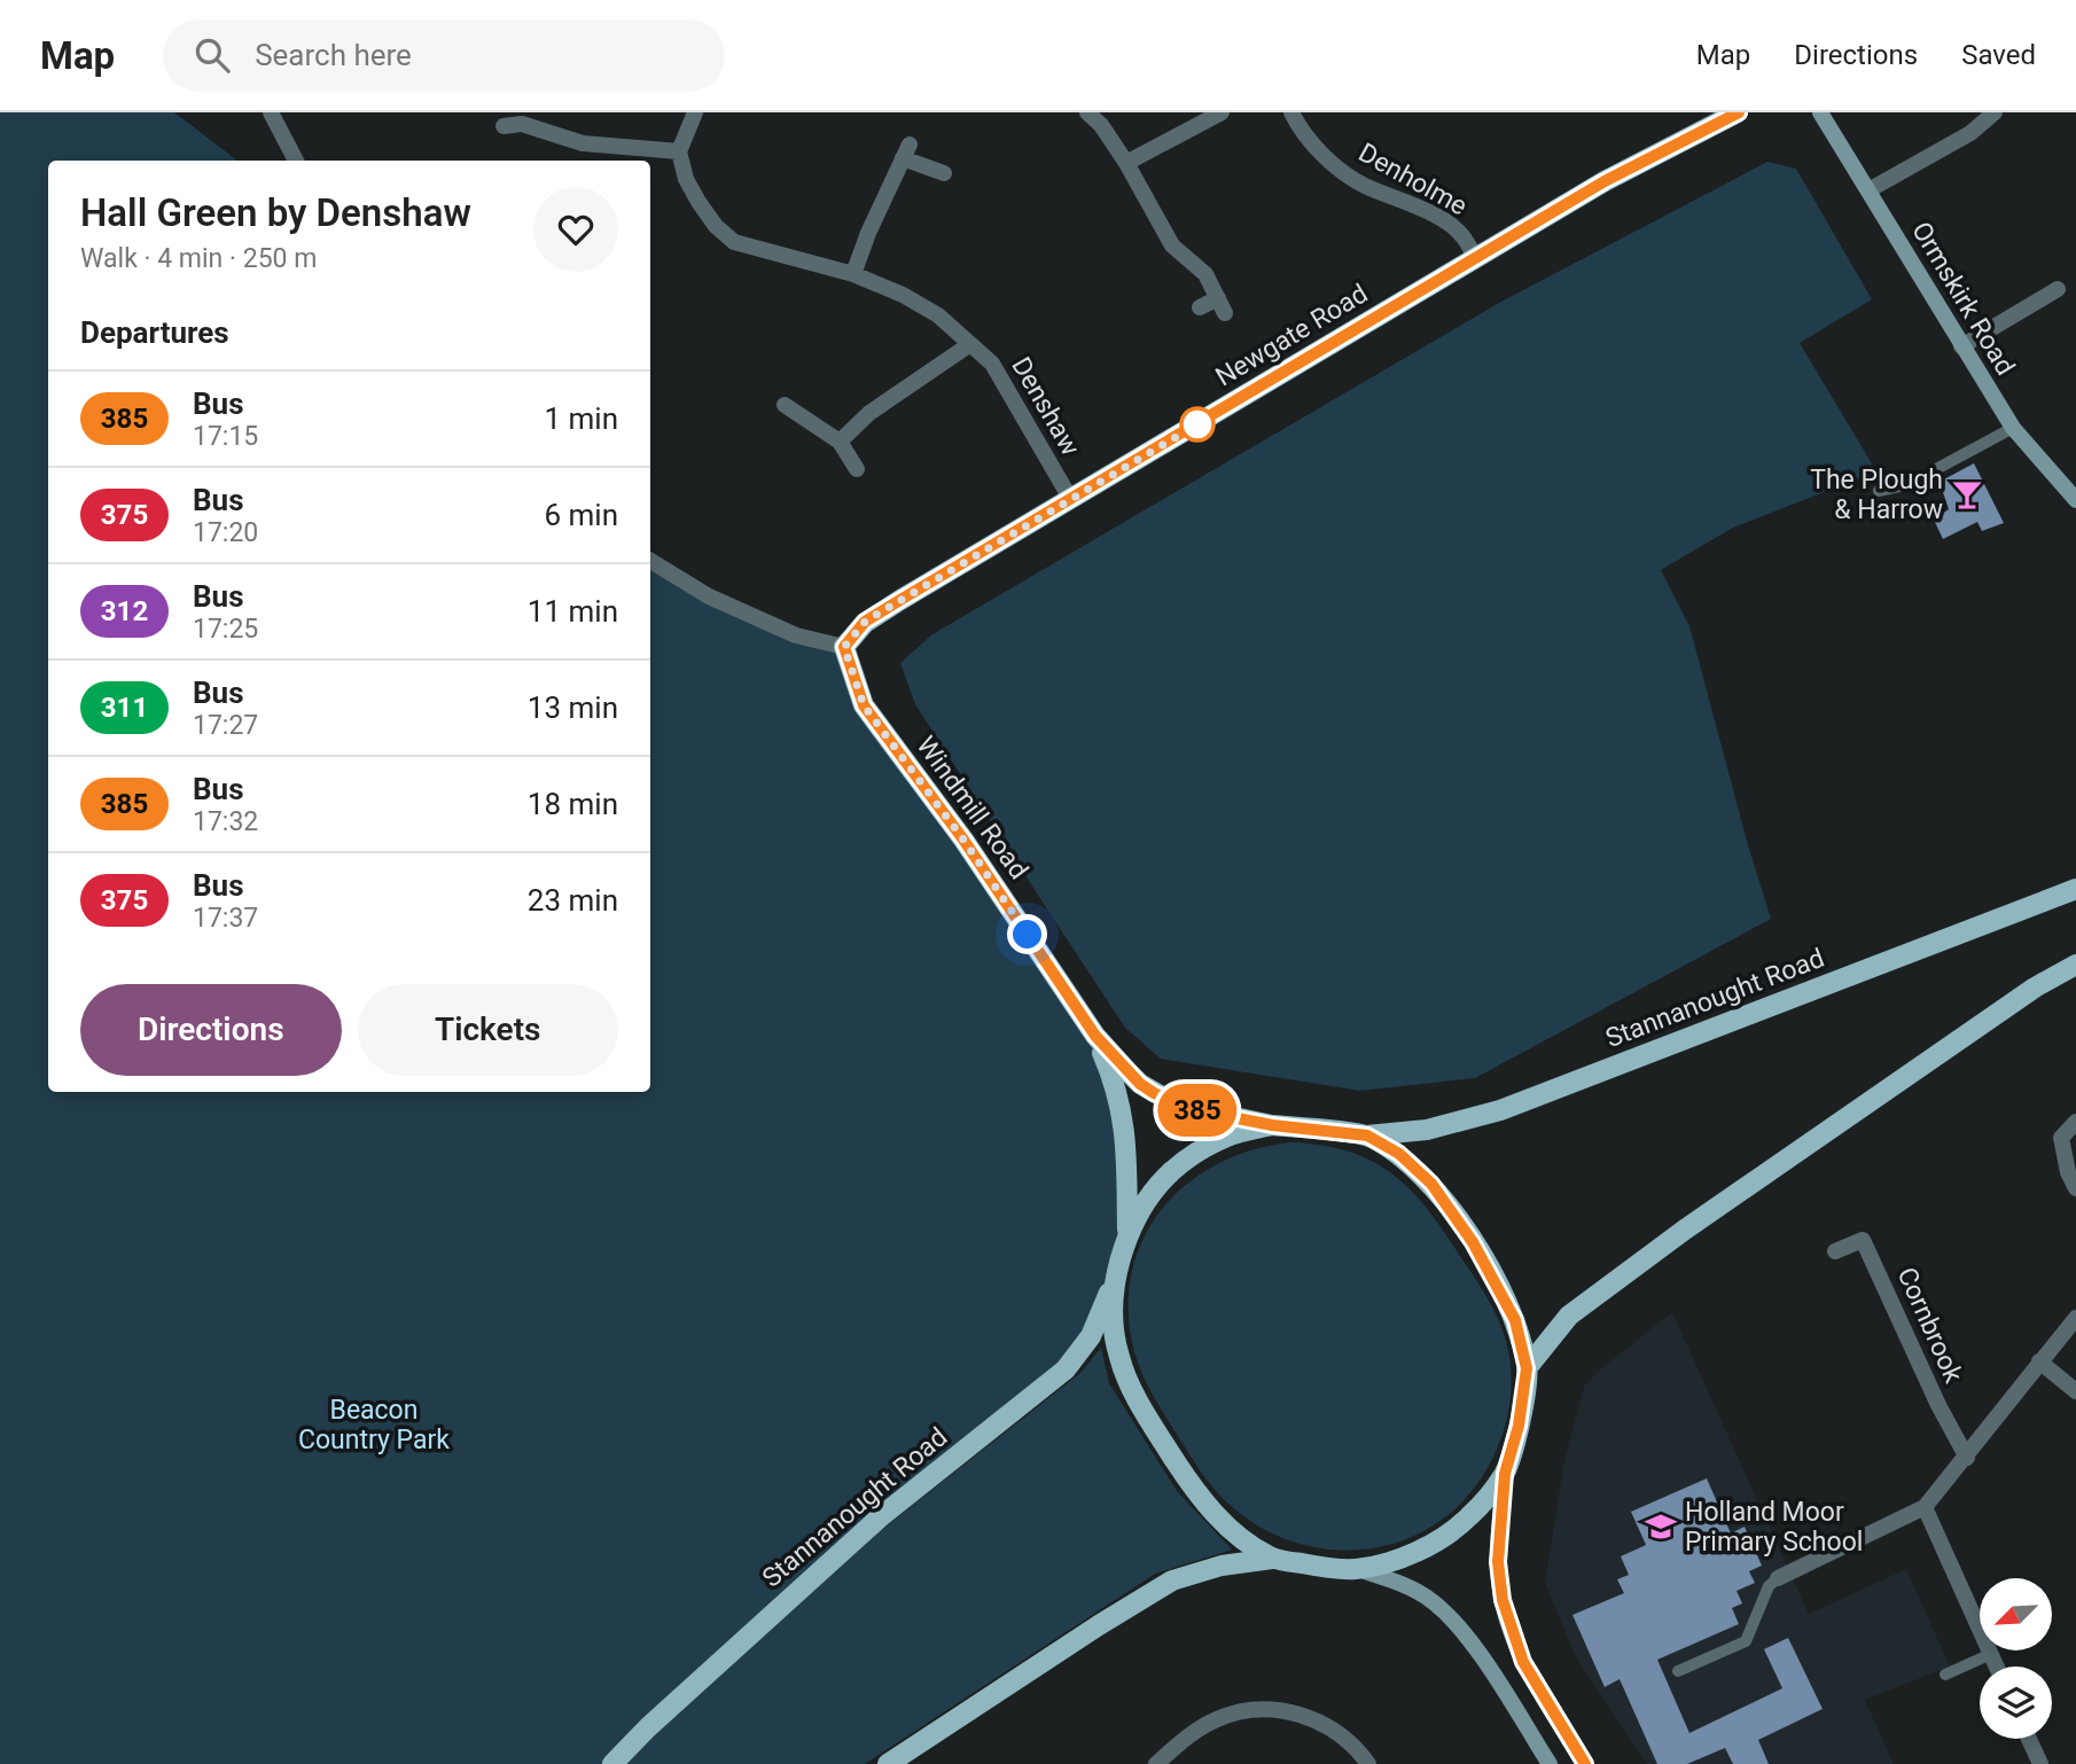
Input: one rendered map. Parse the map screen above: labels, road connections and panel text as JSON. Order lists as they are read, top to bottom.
{
  "streets": {
    "main road": [
      "Ormskirk Road",
      "Newgate Road",
      "Windmill Road",
      "Stannanought Road"
    ],
    "street": ["Denholme", "Denshaw", "Cornbrook"]
  },
  "crossings": [
    ["Denholme", "Newgate Road"],
    ["Newgate Road", "Denshaw"],
    ["Newgate Road", "Windmill Road"]
  ],
  "parks": ["Beacon Country Park"],
  "places": {
    "bar": ["The Plough & Harrow"],
    "school or university": ["Holland Moor Primary School"]
  },
  "lines": ["bus line 385"],
  "north": "bottom left",
  "page": {
    "header": "Map",
    "search": "Search here",
    "nav": ["Map", "Directions", "Saved"],
    "on_map": "385",
    "heading": [
      ["Hall Green by Denshaw", "Walk · 4 min · 250 m"],
      "Departures"
    ],
    "list": [
      {
        "mark": "385",
        "name": "Bus",
        "note": "17:15",
        "value": "1 min"
      },
      {
        "mark": "375",
        "name": "Bus",
        "note": "17:20",
        "value": "6 min"
      },
      {
        "mark": "312",
        "name": "Bus",
        "note": "17:25",
        "value": "11 min"
      },
      {
        "mark": "311",
        "name": "Bus",
        "note": "17:27",
        "value": "13 min"
      },
      {
        "mark": "385",
        "name": "Bus",
        "note": "17:32",
        "value": "18 min"
      },
      {
        "mark": "375",
        "name": "Bus",
        "note": "17:37",
        "value": "23 min"
      }
    ],
    "buttons": ["Directions", "Tickets"]
  }
}
